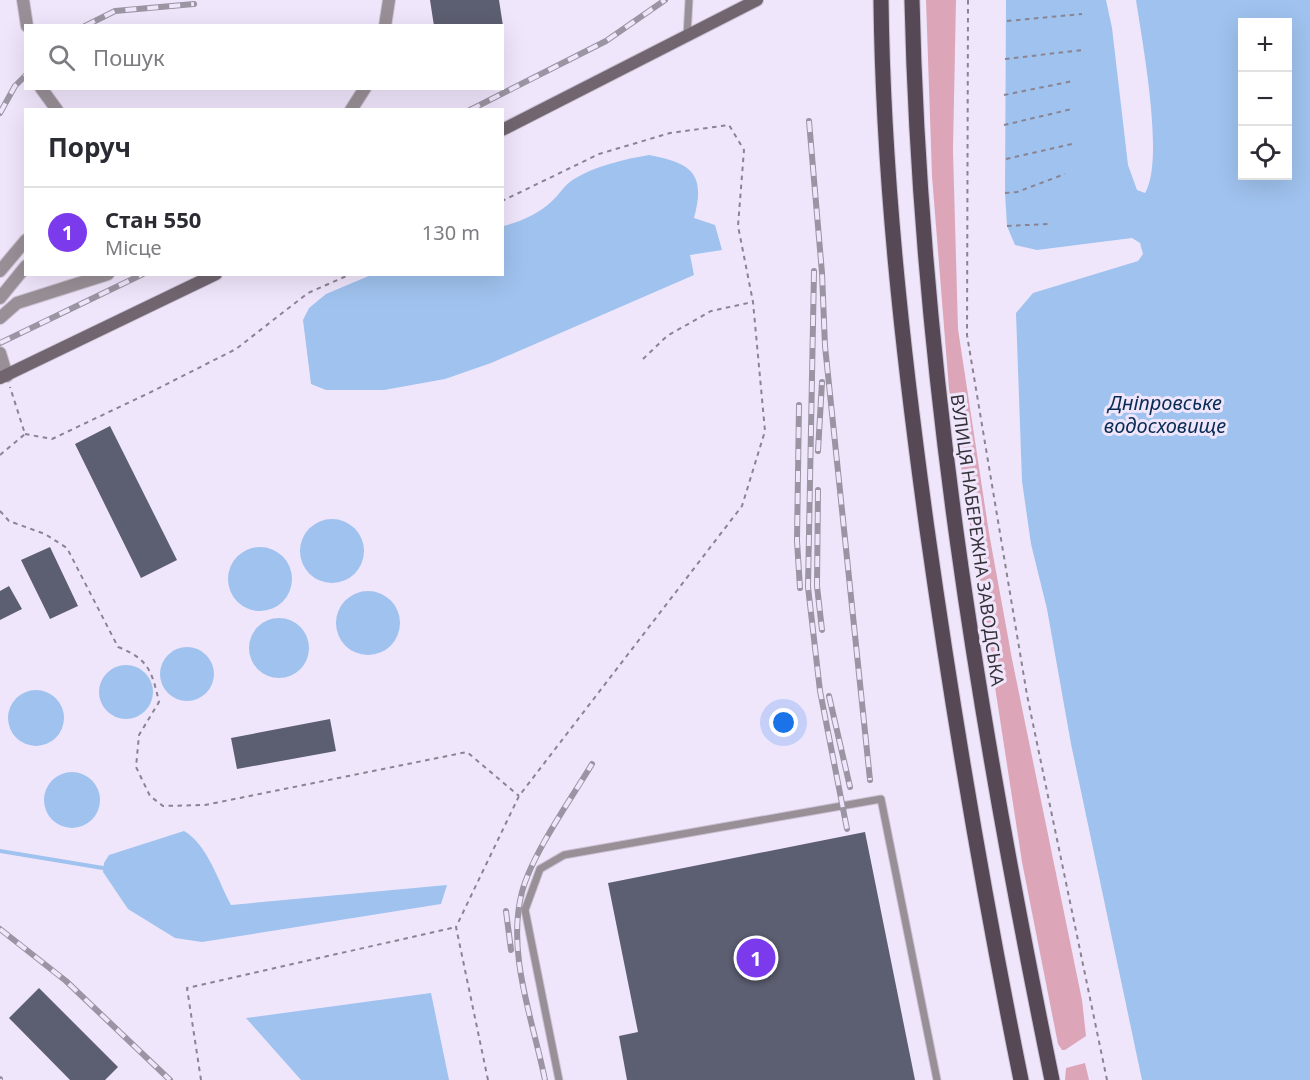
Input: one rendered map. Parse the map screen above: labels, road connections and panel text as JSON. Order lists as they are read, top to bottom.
{
  "streets": {
    "main road": ["ВУЛИЦЯ НАБЕРЕЖНА ЗАВОДСЬКА"]
  },
  "water": ["Дніпровське водосховище"],
  "page": {
    "map_buttons": ["+", "−"],
    "search": "Пошук",
    "heading": "Поруч",
    "list": [
      {
        "mark": "1",
        "name": "Стан 550",
        "note": "Місце",
        "value": "130 m"
      }
    ],
    "pins": "1"
  }
}
